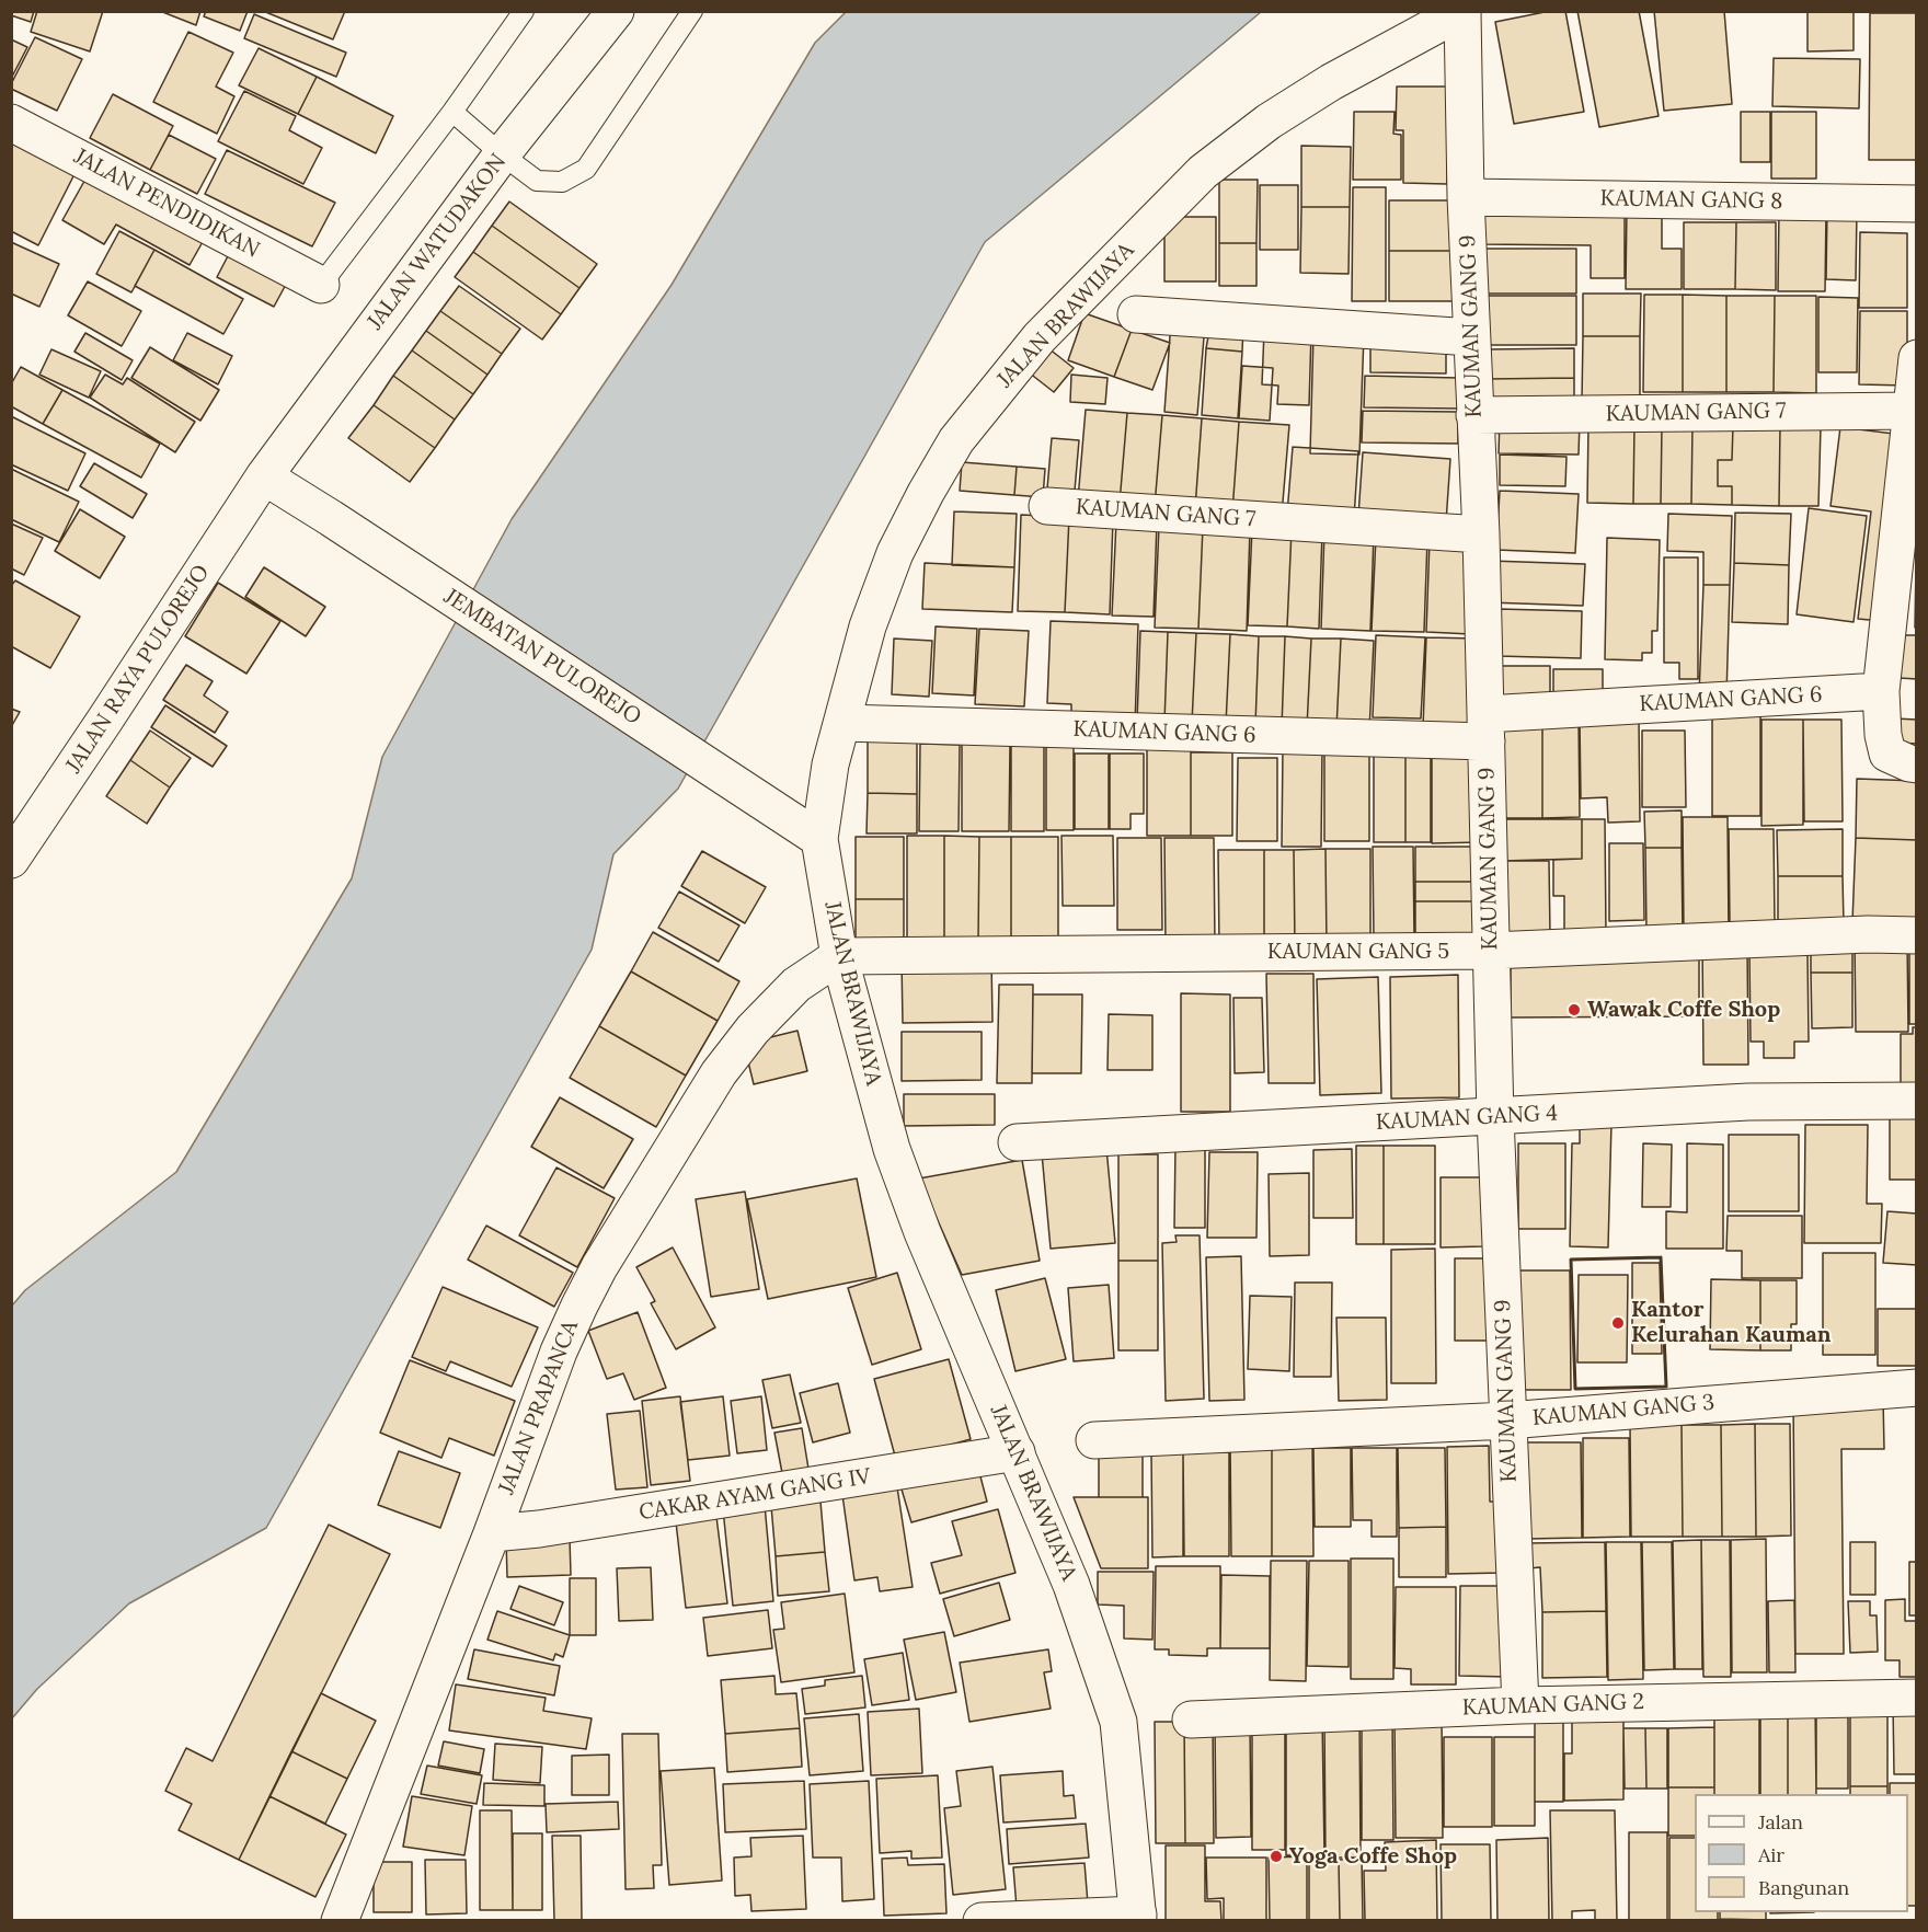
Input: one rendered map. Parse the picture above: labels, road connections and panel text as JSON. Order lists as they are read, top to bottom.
{
  "streets": {
    "street": [
      "KAUMAN GANG 8",
      "JALAN PENDIDIKAN",
      "JALAN WATUDAKON",
      "JALAN BRAWIJAYA",
      "KAUMAN GANG 9",
      "KAUMAN GANG 7",
      "JEMBATAN PULOREJO",
      "JALAN RAYA PULOREJO",
      "KAUMAN GANG 6",
      "KAUMAN GANG 5",
      "KAUMAN GANG 4",
      "JALAN PRAPANCA",
      "KAUMAN GANG 3",
      "CAKAR AYAM GANG IV",
      "KAUMAN GANG 2"
    ]
  },
  "crossings": [
    ["KAUMAN GANG 8", "KAUMAN GANG 9"],
    ["JALAN WATUDAKON", "JEMBATAN PULOREJO"],
    ["JALAN WATUDAKON", "JALAN RAYA PULOREJO"],
    ["JALAN BRAWIJAYA", "KAUMAN GANG 9"],
    ["JALAN BRAWIJAYA", "JEMBATAN PULOREJO"],
    ["JALAN BRAWIJAYA", "KAUMAN GANG 6"],
    ["JALAN BRAWIJAYA", "KAUMAN GANG 5"],
    ["JALAN BRAWIJAYA", "JALAN PRAPANCA"],
    ["JALAN BRAWIJAYA", "CAKAR AYAM GANG IV"],
    ["KAUMAN GANG 9", "KAUMAN GANG 7"],
    ["KAUMAN GANG 9", "KAUMAN GANG 6"],
    ["KAUMAN GANG 9", "KAUMAN GANG 5"],
    ["KAUMAN GANG 9", "KAUMAN GANG 4"],
    ["KAUMAN GANG 9", "KAUMAN GANG 3"],
    ["KAUMAN GANG 9", "KAUMAN GANG 2"],
    ["JEMBATAN PULOREJO", "JALAN RAYA PULOREJO"],
    ["KAUMAN GANG 5", "JALAN PRAPANCA"],
    ["JALAN PRAPANCA", "CAKAR AYAM GANG IV"]
  ],
  "places": ["Wawak Coffe Shop", "Kantor Kelurahan Kauman", "Yoga Coffe Shop"],
  "legend": ["Jalan", "Air", "Bangunan"]
}
